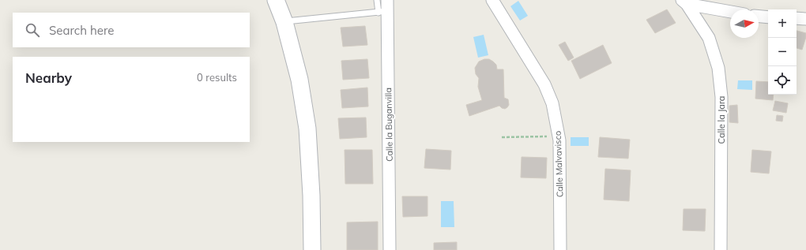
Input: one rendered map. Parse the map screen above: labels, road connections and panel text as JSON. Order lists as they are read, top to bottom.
{
  "streets": {
    "street": ["Calle la Jara", "Calle la Buganvilla", "Calle Malvavisco"]
  },
  "north": "right",
  "page": {
    "map_buttons": ["+", "−"],
    "search": "Search here",
    "heading": ["Nearby", "0 results"]
  }
}
